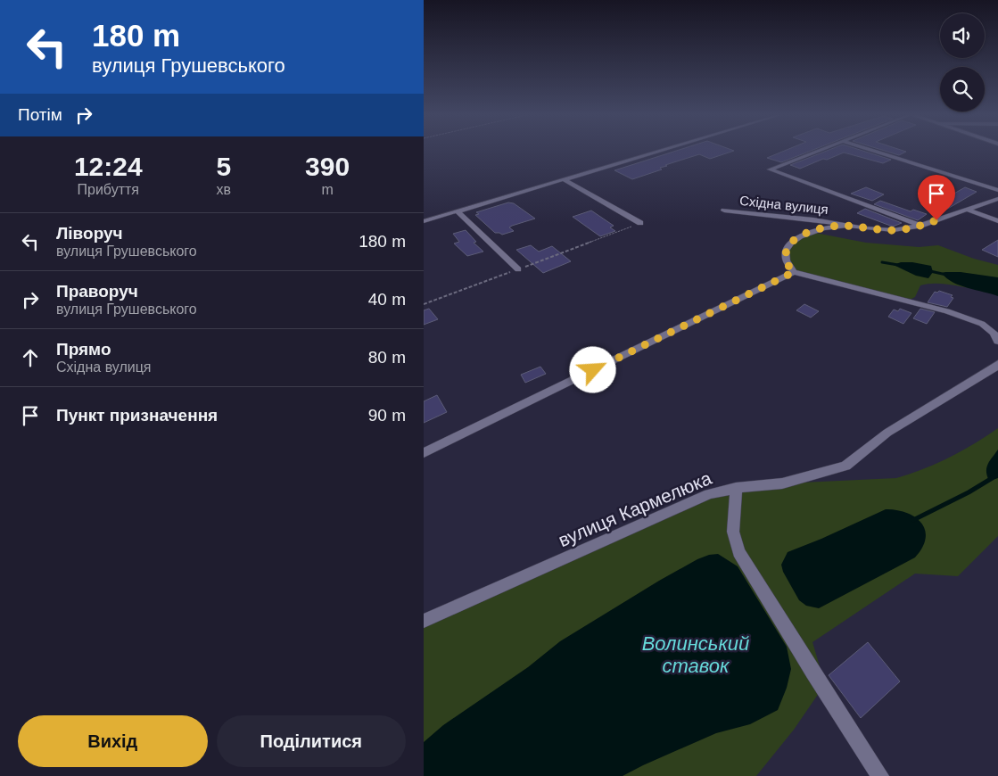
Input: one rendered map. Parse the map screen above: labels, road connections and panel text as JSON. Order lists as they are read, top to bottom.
{
  "streets": {
    "street": ["Східна вулиця", "вулиця Кармелюка"]
  },
  "water": ["Волинський ставок"],
  "page": {
    "turn": ["180 m", "вулиця Грушевського"],
    "then": "Потім",
    "eta": [
      "12:24",
      "Прибуття",
      "5",
      "хв",
      "390",
      "m"
    ],
    "list": [
      {
        "name": "Ліворуч",
        "note": "вулиця Грушевського",
        "value": "180 m"
      },
      {
        "name": "Праворуч",
        "note": "вулиця Грушевського",
        "value": "40 m"
      },
      {
        "name": "Прямо",
        "note": "Східна вулиця",
        "value": "80 m"
      },
      {
        "name": "Пункт призначення",
        "value": "90 m"
      }
    ],
    "buttons": ["Вихід", "Поділитися"]
  }
}
